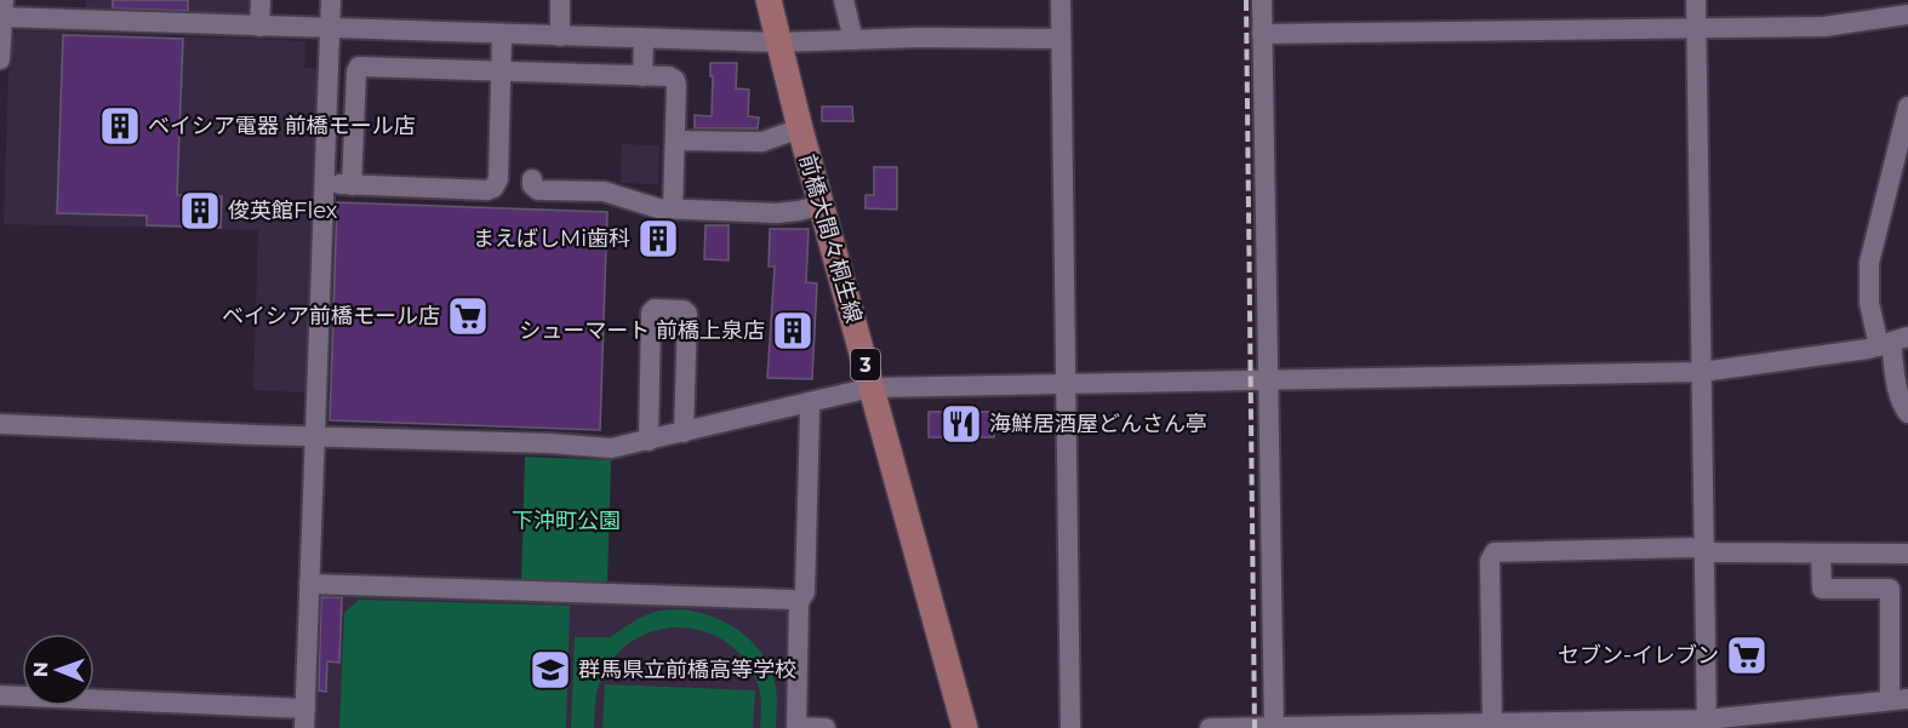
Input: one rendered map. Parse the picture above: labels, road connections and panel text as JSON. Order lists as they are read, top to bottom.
{
  "streets": {
    "main road": ["前橋大間々桐生線", "3"]
  },
  "parks": ["下沖町公園"],
  "places": {
    "building": [
      "ベイシア電器 前橋モール店",
      "俊英館Flex",
      "まえばしMi歯科",
      "シューマート 前橋上泉店"
    ],
    "supermarket": ["ベイシア前橋モール店", "セブン-イレブン"],
    "restaurant": ["海鮮居酒屋どんさん亭"],
    "school or university": ["群馬県立前橋高等学校"]
  },
  "north": "left"
}
